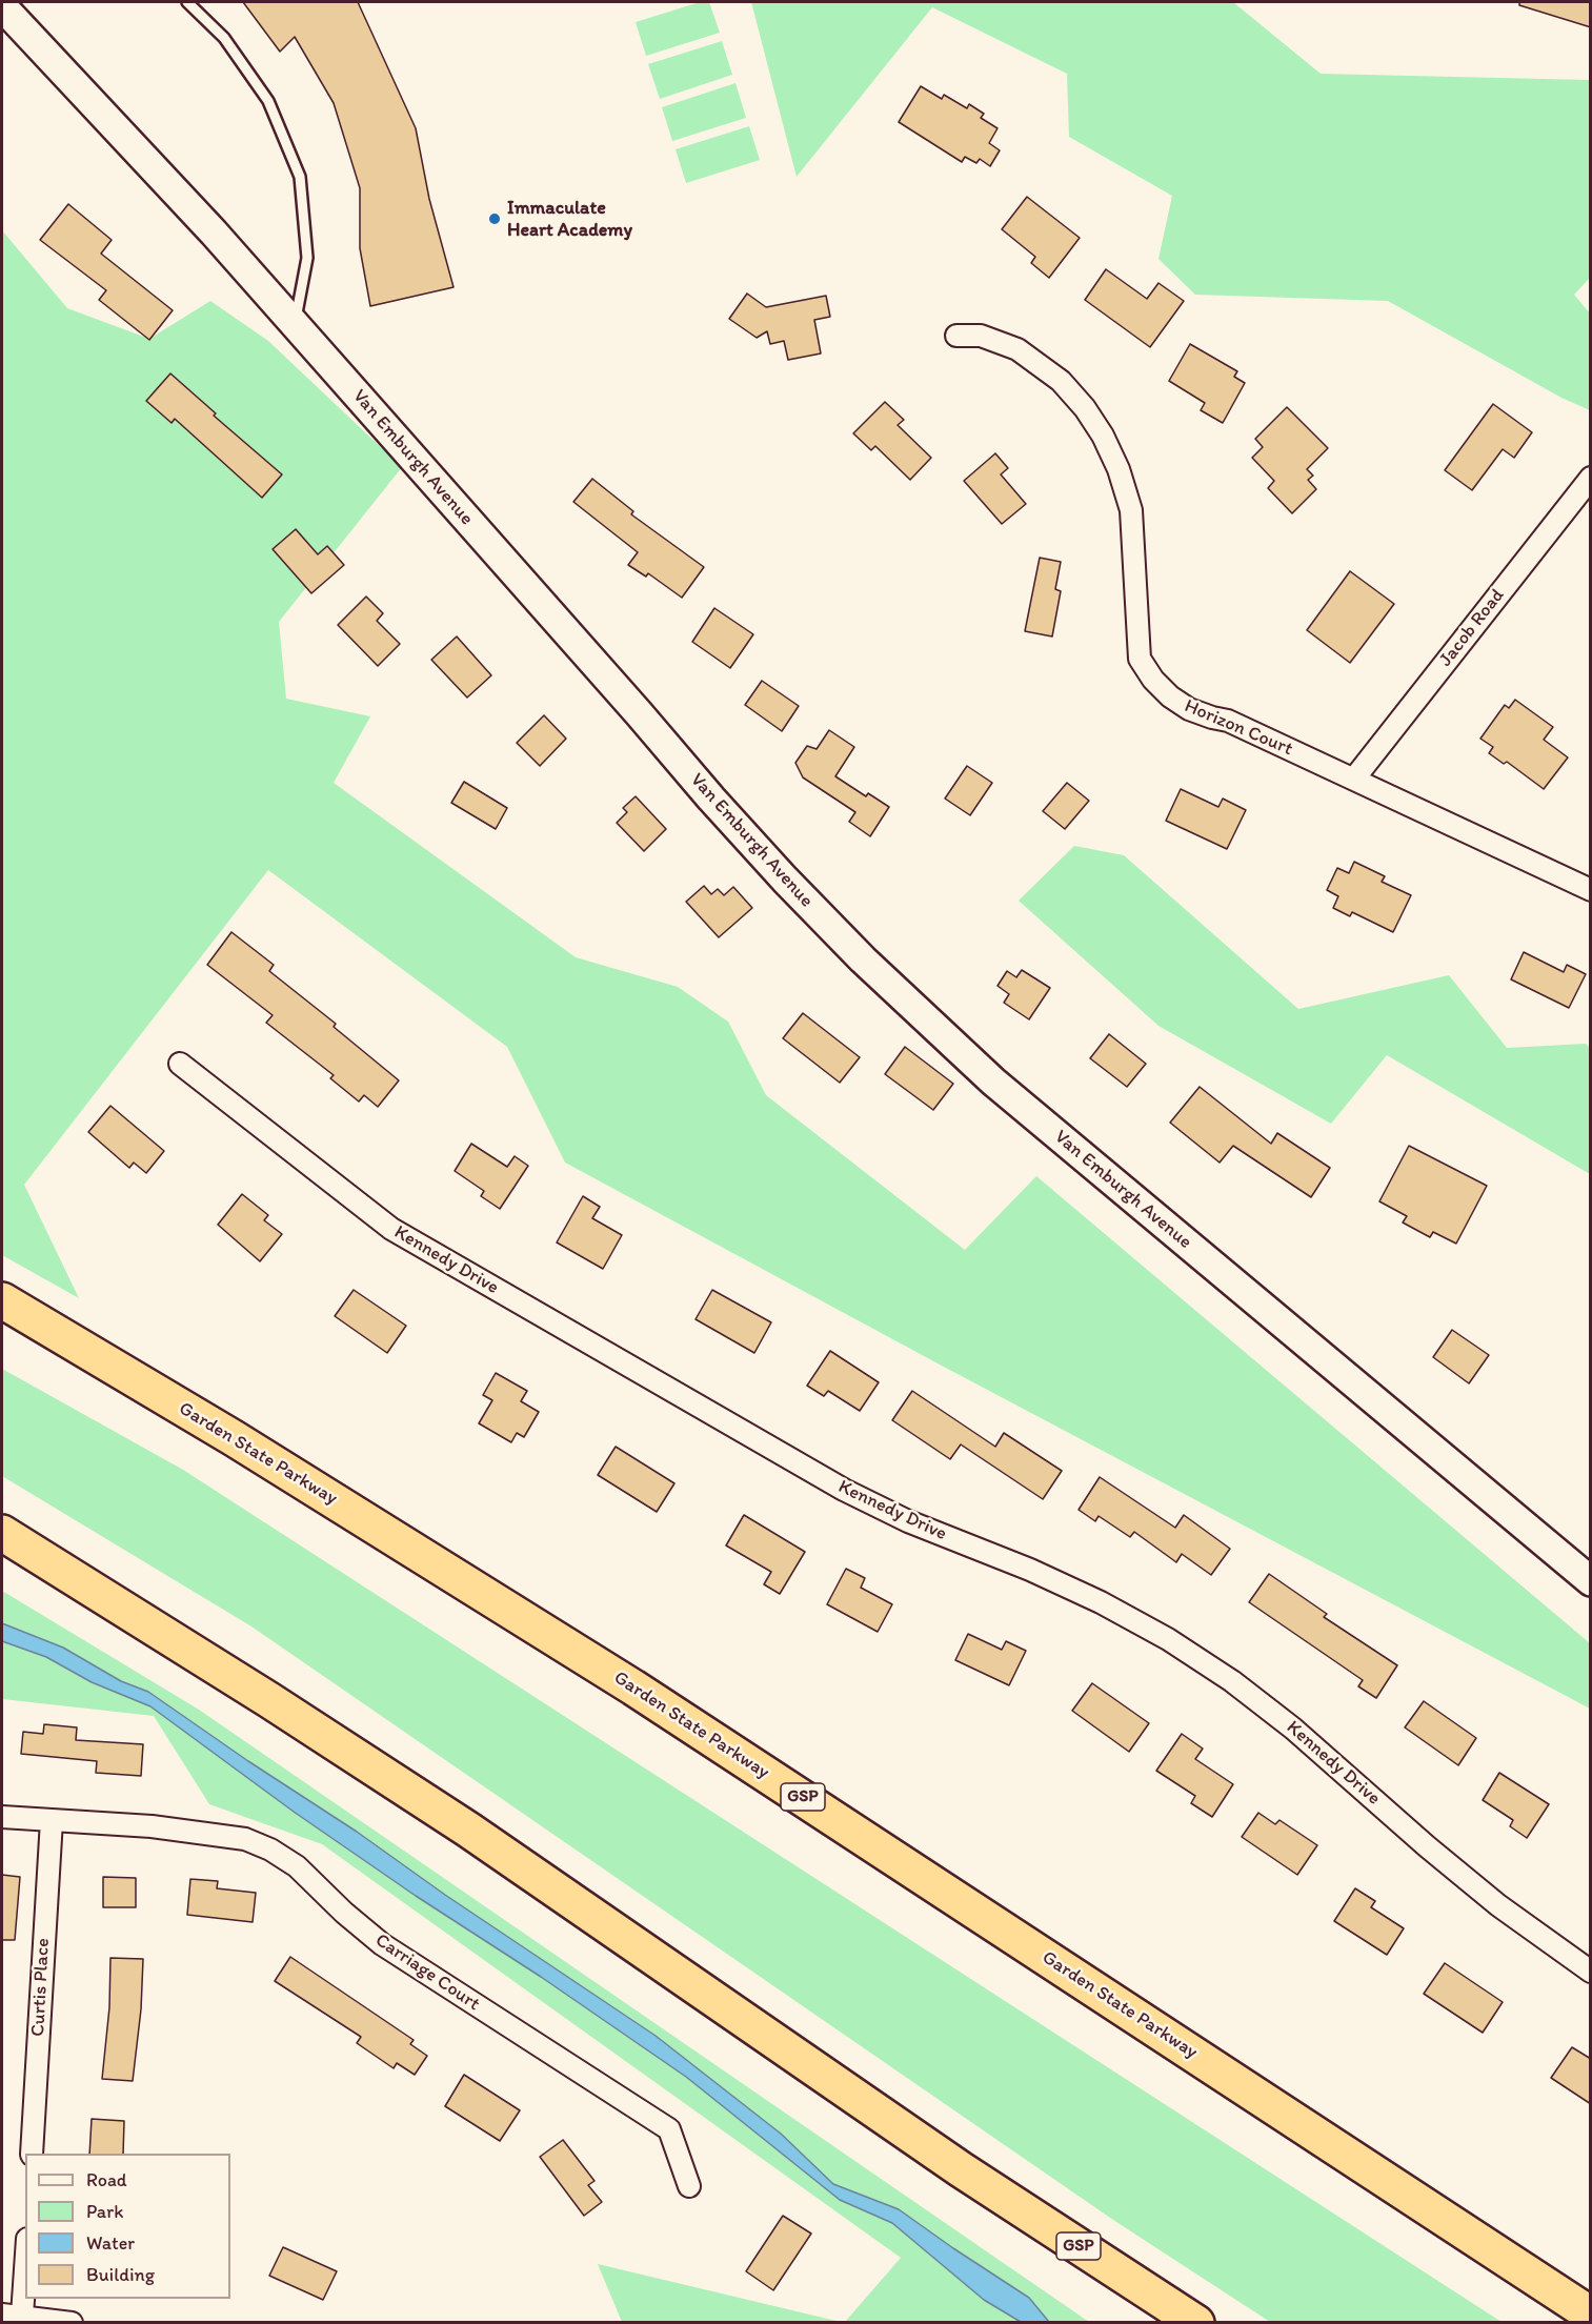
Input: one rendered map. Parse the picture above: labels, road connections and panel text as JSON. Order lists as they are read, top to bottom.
{
  "streets": {
    "highway": ["Garden State Parkway", "GSP"],
    "main road": ["Van Emburgh Avenue"],
    "street": [
      "Jacob Road",
      "Horizon Court",
      "Kennedy Drive",
      "Carriage Court",
      "Curtis Place"
    ]
  },
  "crossings": [
    ["Jacob Road", "Horizon Court"],
    ["Carriage Court", "Curtis Place"]
  ],
  "places": ["Immaculate Heart Academy"],
  "legend": [
    "Road",
    "Park",
    "Water",
    "Building"
  ]
}
